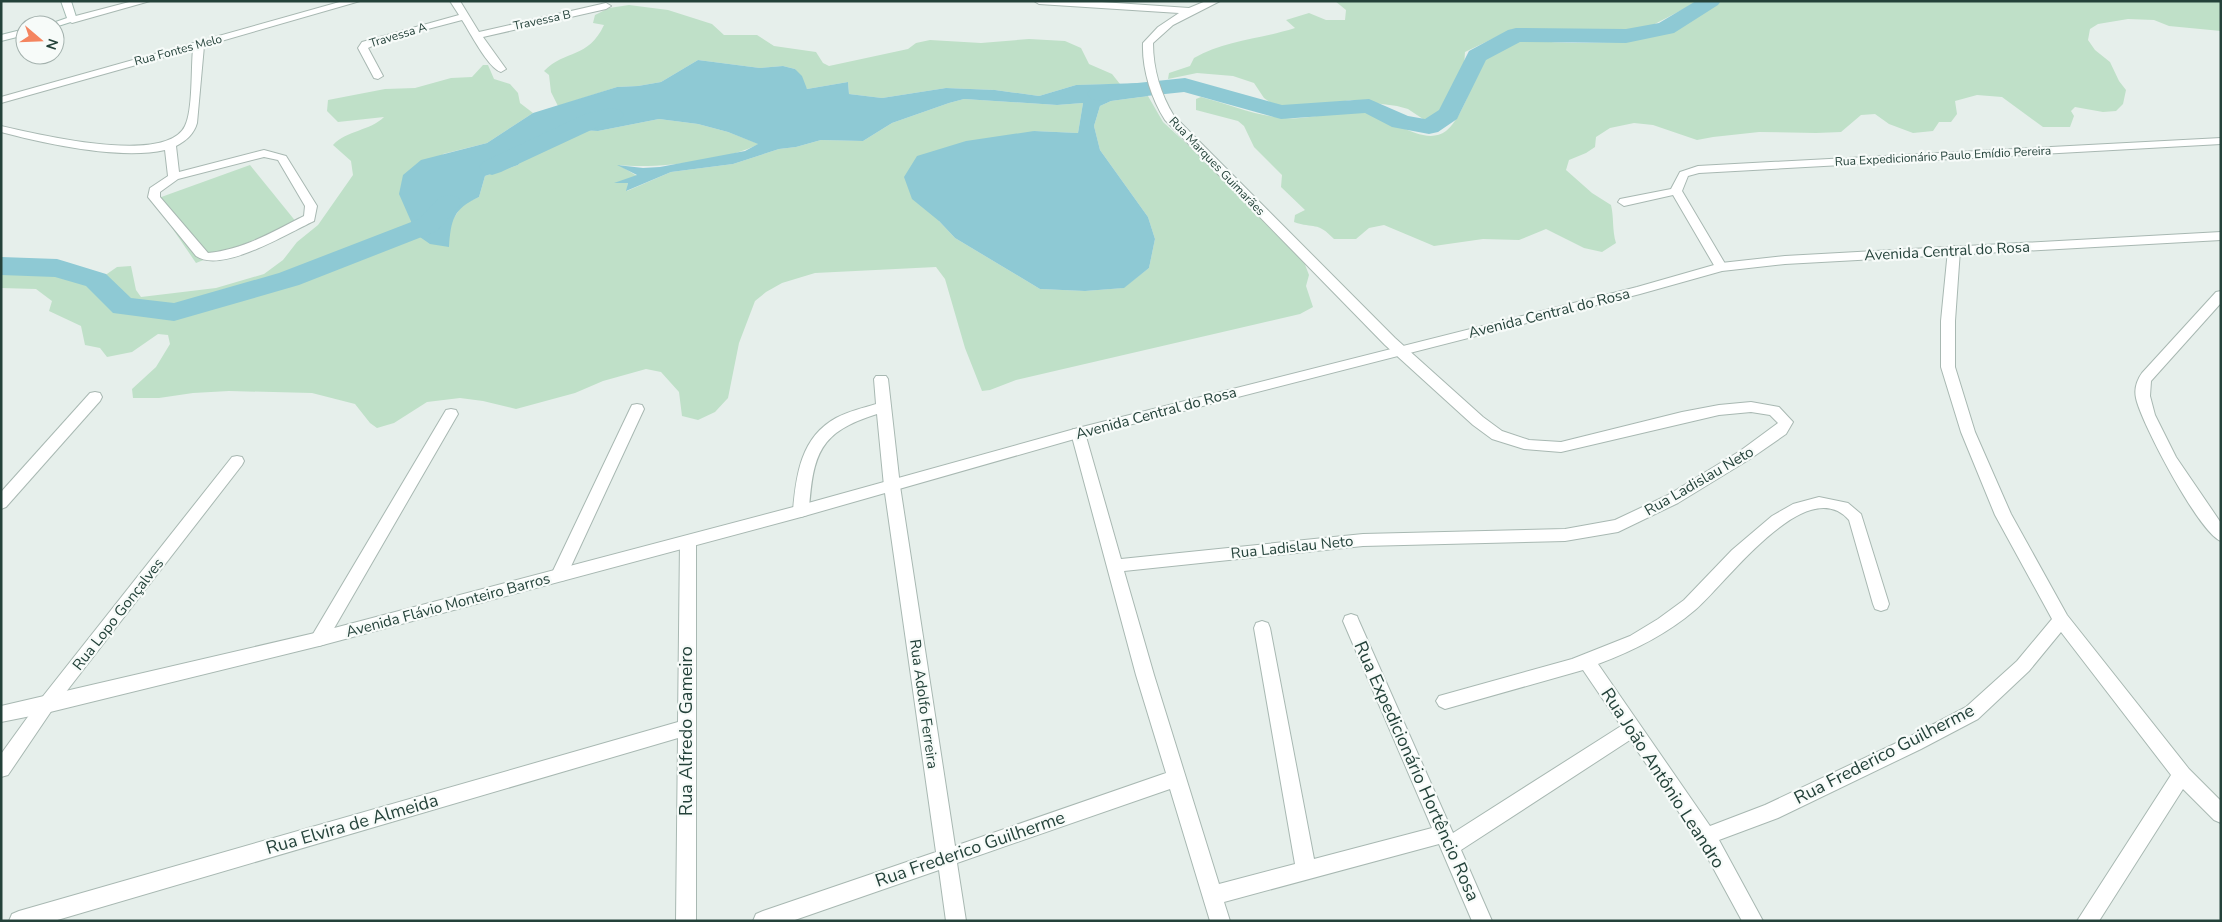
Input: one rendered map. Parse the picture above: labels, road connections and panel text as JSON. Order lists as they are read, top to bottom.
{
  "streets": {
    "street": [
      "Travessa B",
      "Travessa A",
      "Rua Fontes Melo",
      "Rua Expedicionário Paulo Emídio Pereira",
      "Rua Marques Guimarães",
      "Avenida Central do Rosa",
      "Rua Ladislau Neto",
      "Avenida Flávio Monteiro Barros",
      "Rua Lopo Gonçalves",
      "Rua Adolfo Ferreira",
      "Rua Alfredo Gameiro",
      "Rua Frederico Guilherme",
      "Rua Expedicionário Hortêncio Rosa",
      "Rua João Antônio Leandro",
      "Rua Elvira de Almeida"
    ]
  },
  "crossings": [
    ["Rua Marques Guimarães", "Avenida Central do Rosa"],
    ["Rua Marques Guimarães", "Rua Ladislau Neto"],
    ["Avenida Central do Rosa", "Rua Ladislau Neto"],
    ["Avenida Central do Rosa", "Avenida Flávio Monteiro Barros"],
    ["Avenida Central do Rosa", "Rua Adolfo Ferreira"],
    ["Avenida Flávio Monteiro Barros", "Rua Lopo Gonçalves"],
    ["Avenida Flávio Monteiro Barros", "Rua Adolfo Ferreira"],
    ["Avenida Flávio Monteiro Barros", "Rua Alfredo Gameiro"],
    ["Rua Adolfo Ferreira", "Rua Frederico Guilherme"],
    ["Rua Alfredo Gameiro", "Rua Elvira de Almeida"],
    ["Rua Frederico Guilherme", "Rua João Antônio Leandro"]
  ],
  "north": "right"
}
